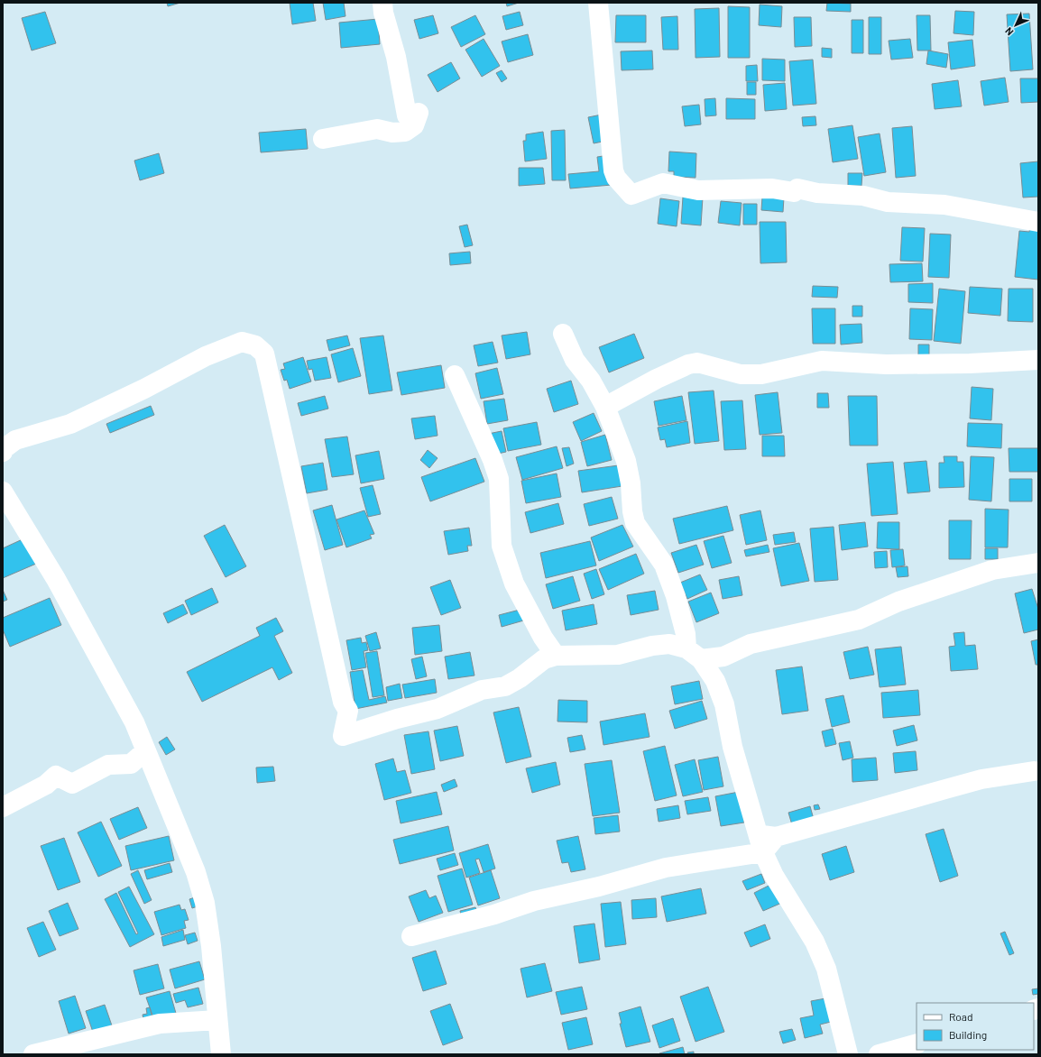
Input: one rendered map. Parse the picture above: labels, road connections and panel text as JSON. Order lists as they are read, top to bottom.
{
  "legend": ["Road", "Building"],
  "north": "bottom left"
}
